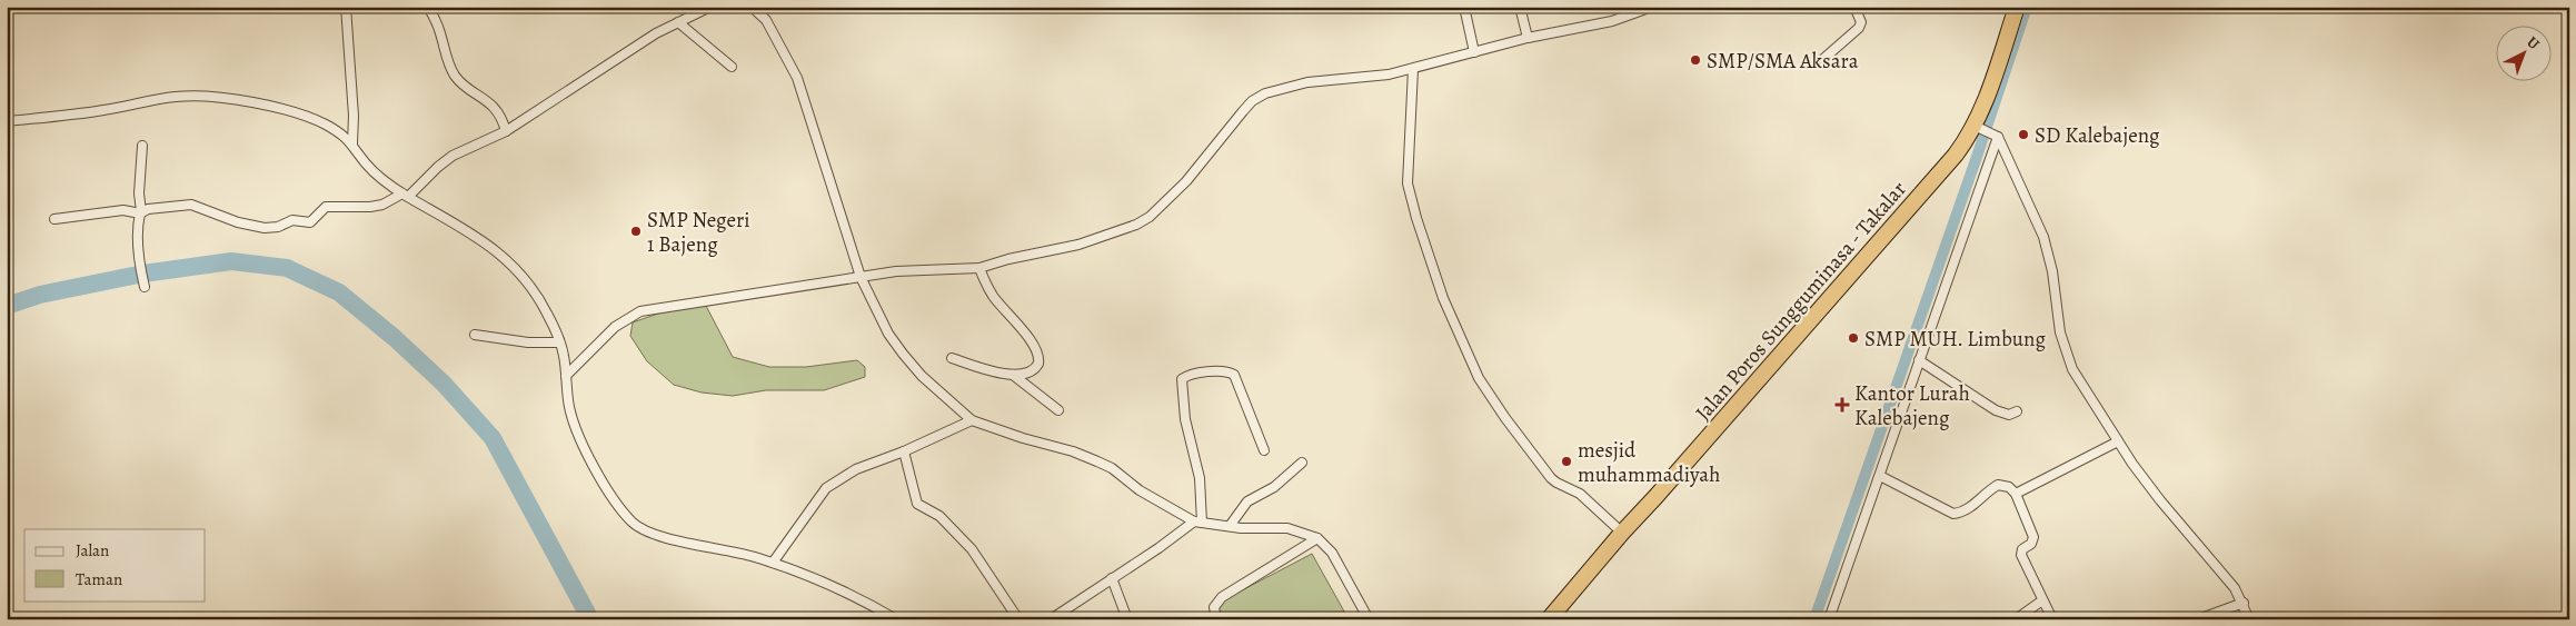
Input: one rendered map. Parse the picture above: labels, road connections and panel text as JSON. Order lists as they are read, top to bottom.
{
  "streets": {
    "highway": ["Jalan Poros Sungguminasa - Takalar"]
  },
  "places": {
    "other": [
      "SMP/SMA Aksara",
      "SD Kalebajeng",
      "SMP Negeri 1 Bajeng",
      "SMP MUH. Limbung",
      "mesjid muhammadiyah"
    ],
    "health": ["Kantor Lurah Kalebajeng"]
  },
  "legend": ["Jalan", "Taman"],
  "north": "top right"
}
